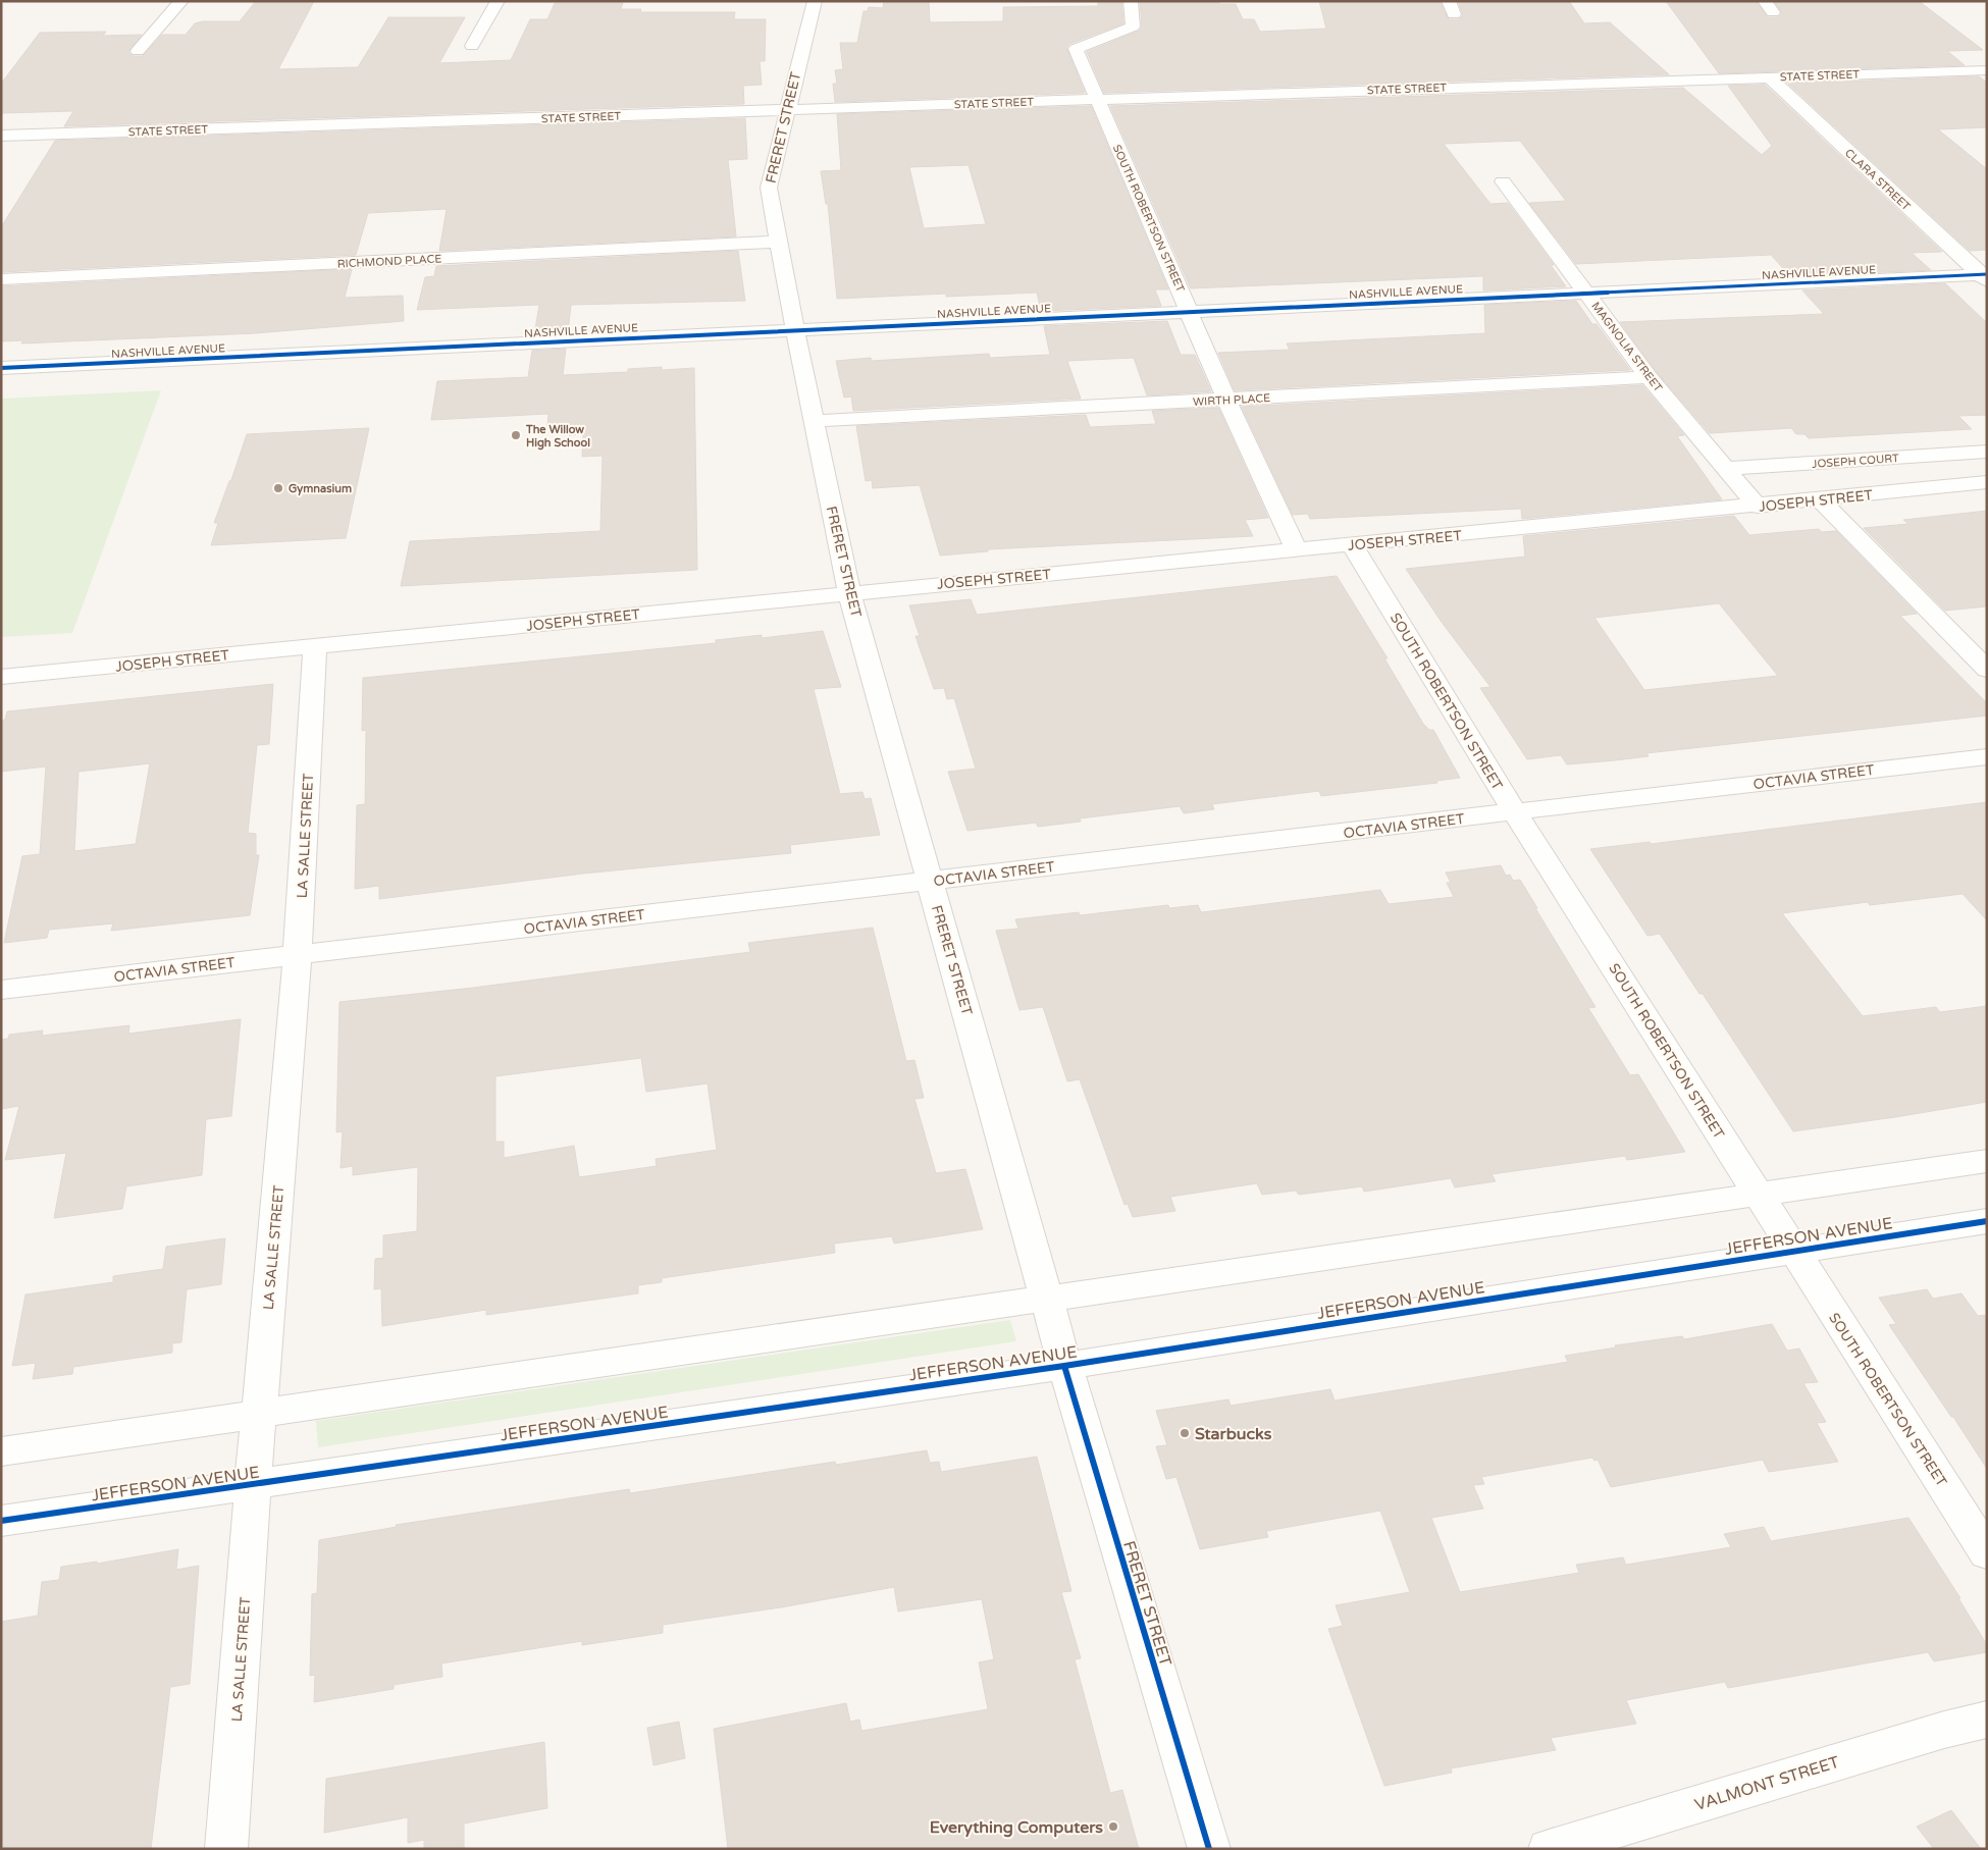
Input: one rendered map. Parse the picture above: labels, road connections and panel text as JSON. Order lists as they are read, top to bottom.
{
  "streets": {
    "street": [
      "STATE STREET",
      "FRERET STREET",
      "CLARA STREET",
      "SOUTH ROBERTSON STREET",
      "RICHMOND PLACE",
      "NASHVILLE AVENUE",
      "MAGNOLIA STREET",
      "WIRTH PLACE",
      "JOSEPH COURT",
      "JOSEPH STREET",
      "OCTAVIA STREET",
      "LA SALLE STREET",
      "JEFFERSON AVENUE",
      "VALMONT STREET"
    ]
  },
  "crossings": [
    ["STATE STREET", "FRERET STREET"],
    ["STATE STREET", "CLARA STREET"],
    ["STATE STREET", "SOUTH ROBERTSON STREET"],
    ["FRERET STREET", "RICHMOND PLACE"],
    ["FRERET STREET", "NASHVILLE AVENUE"],
    ["FRERET STREET", "WIRTH PLACE"],
    ["FRERET STREET", "JOSEPH STREET"],
    ["FRERET STREET", "OCTAVIA STREET"],
    ["FRERET STREET", "JEFFERSON AVENUE"],
    ["CLARA STREET", "NASHVILLE AVENUE"],
    ["SOUTH ROBERTSON STREET", "NASHVILLE AVENUE"],
    ["SOUTH ROBERTSON STREET", "WIRTH PLACE"],
    ["SOUTH ROBERTSON STREET", "JOSEPH STREET"],
    ["SOUTH ROBERTSON STREET", "OCTAVIA STREET"],
    ["SOUTH ROBERTSON STREET", "JEFFERSON AVENUE"],
    ["NASHVILLE AVENUE", "MAGNOLIA STREET"],
    ["MAGNOLIA STREET", "WIRTH PLACE"],
    ["MAGNOLIA STREET", "JOSEPH COURT"],
    ["MAGNOLIA STREET", "JOSEPH STREET"],
    ["JOSEPH STREET", "LA SALLE STREET"],
    ["OCTAVIA STREET", "LA SALLE STREET"],
    ["LA SALLE STREET", "JEFFERSON AVENUE"]
  ],
  "places": [
    "The Willow High School",
    "Gymnasium",
    "Starbucks",
    "Everything Computers"
  ]
}
